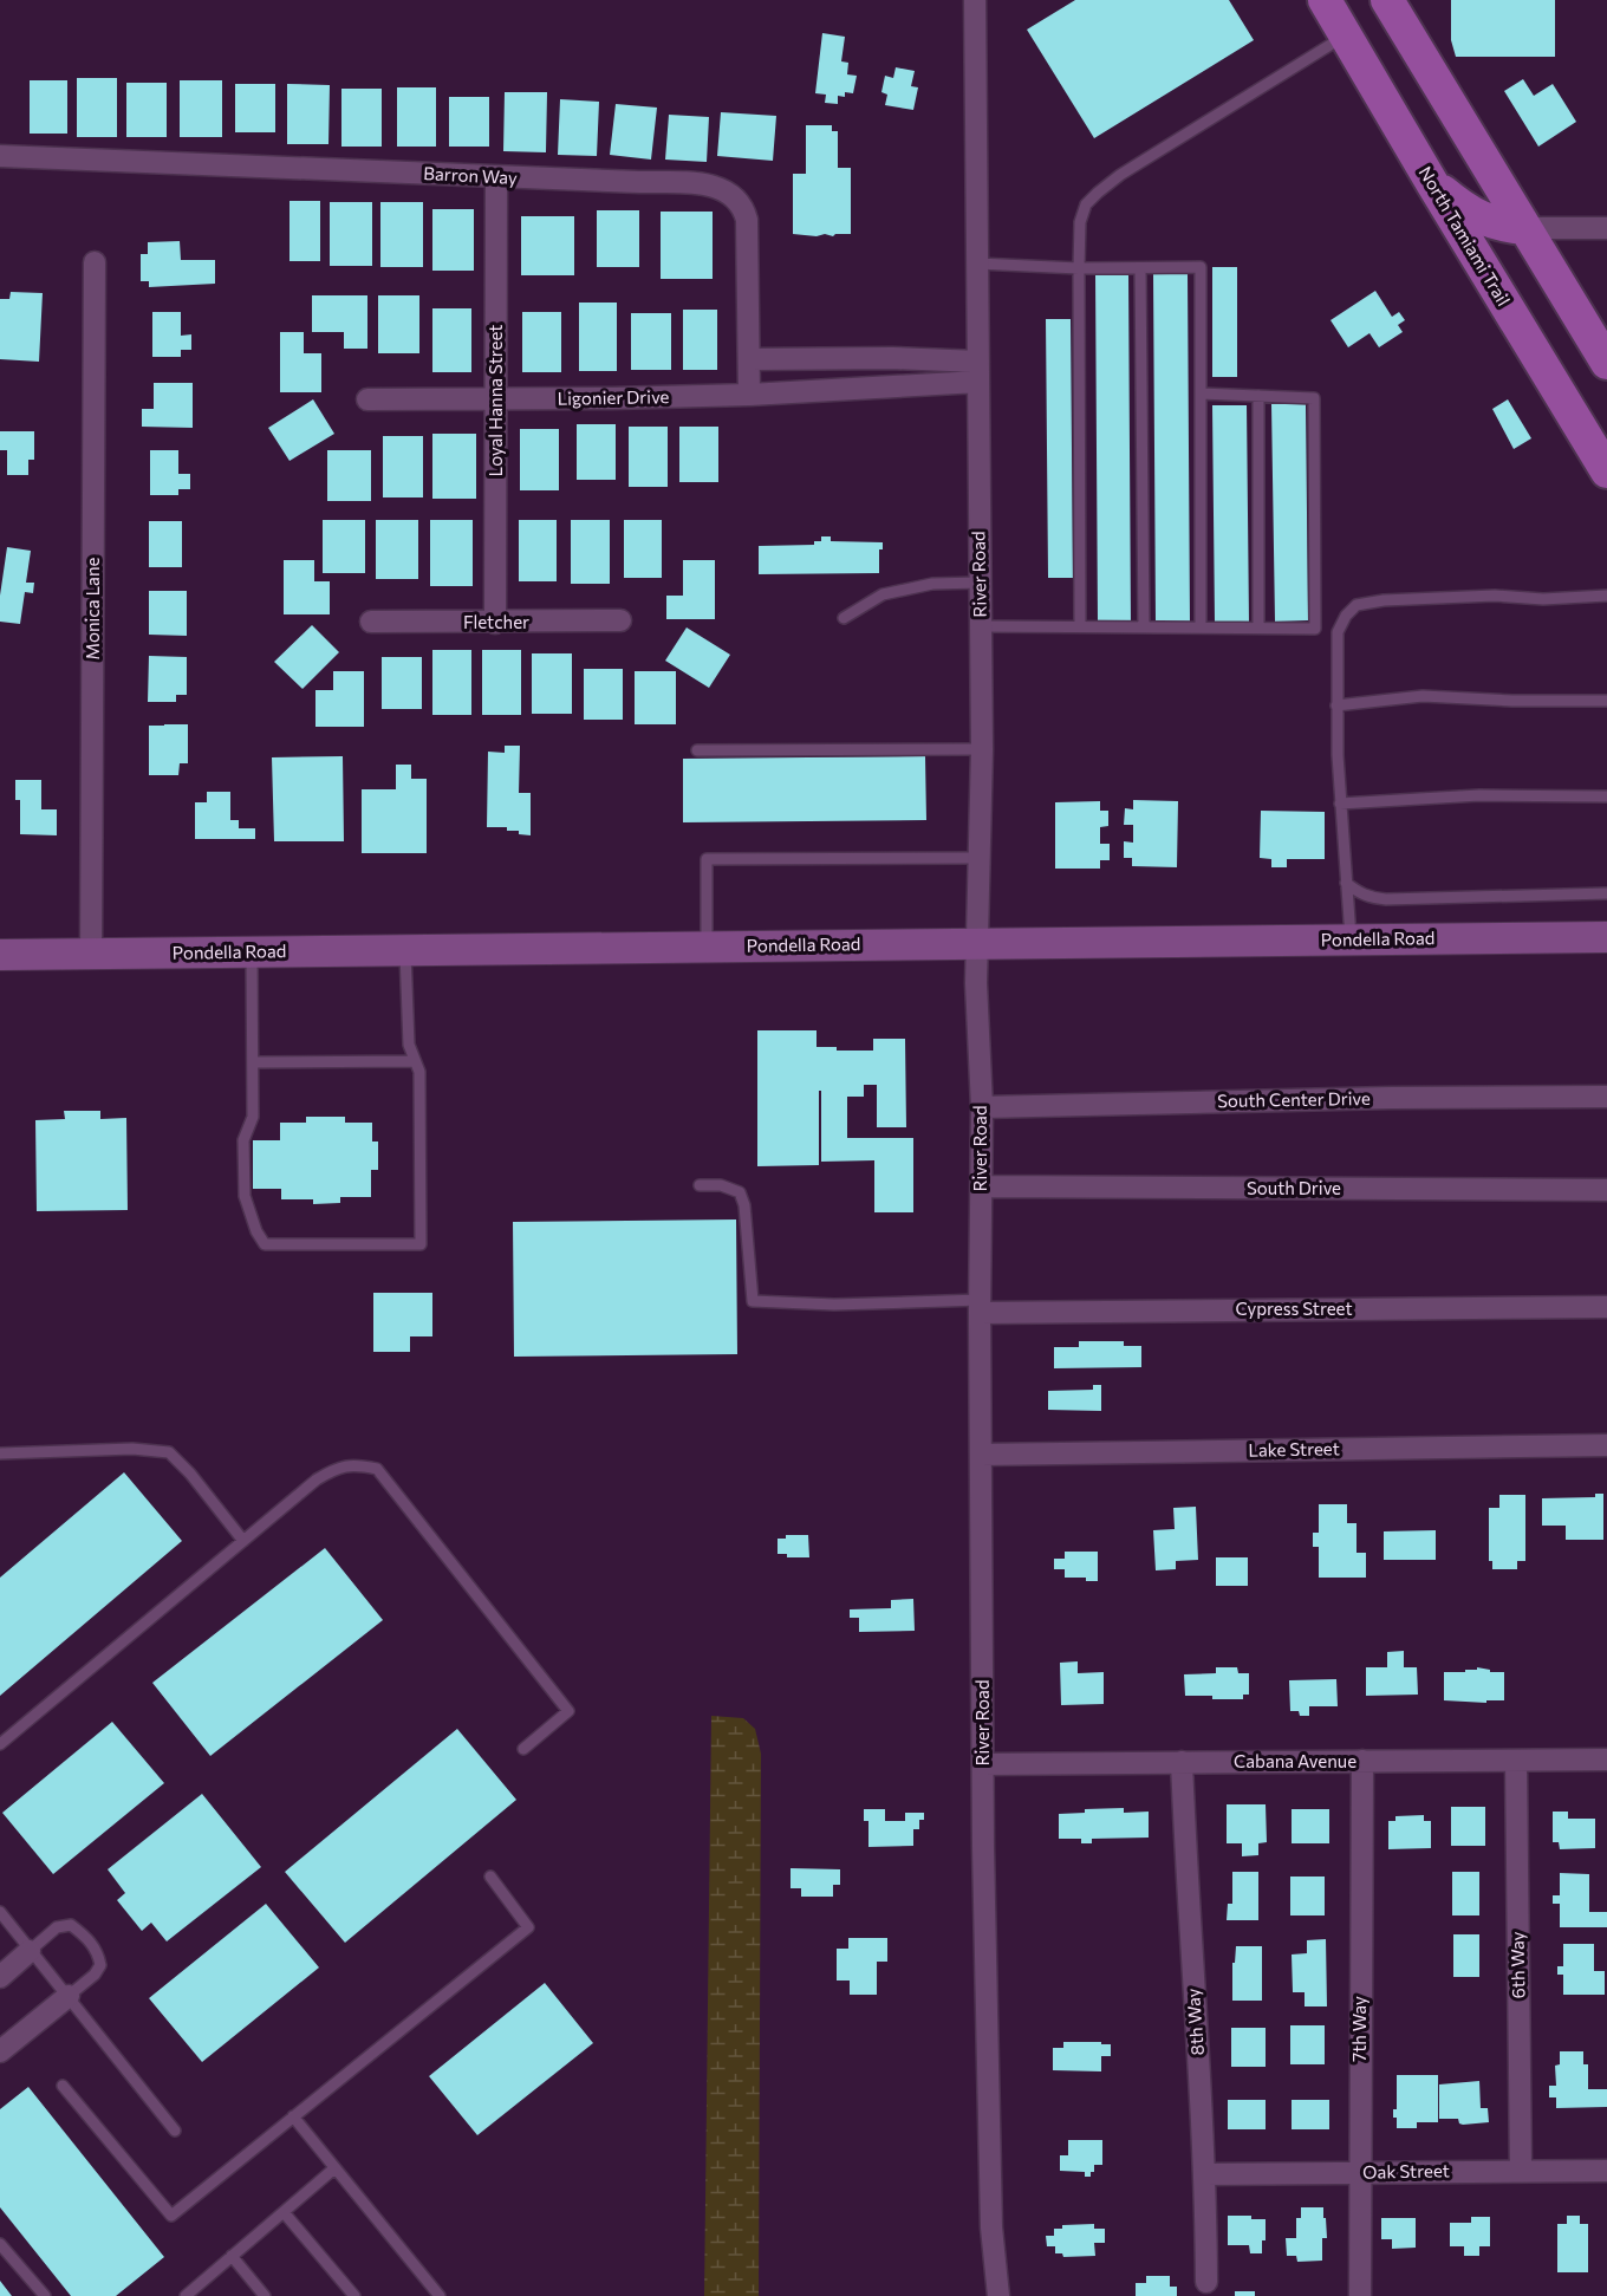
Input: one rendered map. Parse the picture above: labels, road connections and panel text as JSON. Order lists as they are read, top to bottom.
{
  "streets": {
    "main road": ["North Tamiami Trail", "Pondella Road"],
    "street": [
      "Barron Way",
      "Ligonier Drive",
      "Loyal Hanna Street",
      "River Road",
      "Monica Lane",
      "Fletcher",
      "South Center Drive",
      "South Drive",
      "Cypress Street",
      "Lake Street",
      "Cabana Avenue",
      "6th Way",
      "8th Way",
      "7th Way",
      "Oak Street"
    ]
  },
  "crossings": [
    ["Barron Way", "Ligonier Drive"],
    ["Barron Way", "Loyal Hanna Street"],
    ["Ligonier Drive", "Loyal Hanna Street"],
    ["Ligonier Drive", "River Road"],
    ["Loyal Hanna Street", "Fletcher"],
    ["River Road", "Pondella Road"],
    ["River Road", "South Center Drive"],
    ["River Road", "South Drive"],
    ["River Road", "Cypress Street"],
    ["River Road", "Lake Street"],
    ["River Road", "Cabana Avenue"],
    ["Monica Lane", "Pondella Road"],
    ["Cabana Avenue", "6th Way"],
    ["Cabana Avenue", "8th Way"],
    ["Cabana Avenue", "7th Way"],
    ["6th Way", "Oak Street"],
    ["8th Way", "Oak Street"],
    ["7th Way", "Oak Street"]
  ]
}
